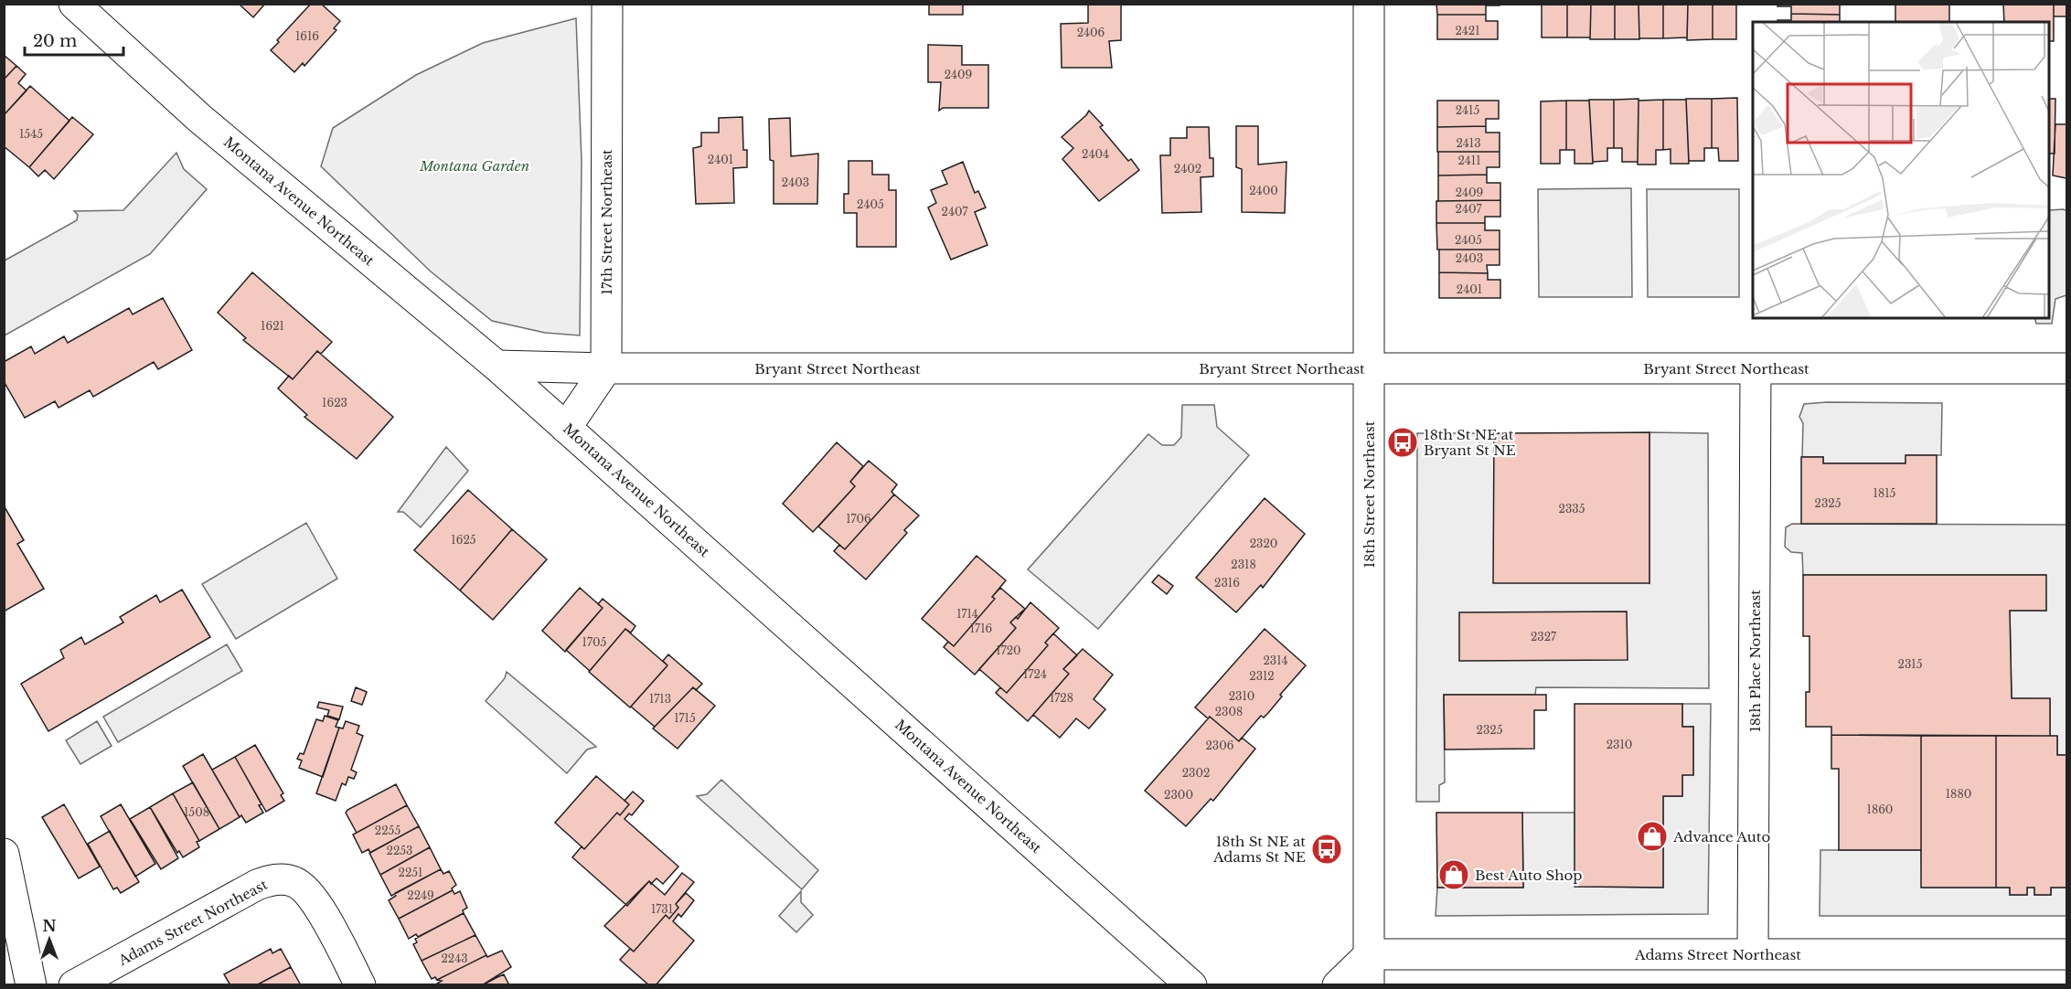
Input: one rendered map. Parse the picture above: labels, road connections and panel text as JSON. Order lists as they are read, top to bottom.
{
  "streets": {
    "street": [
      "Montana Avenue Northeast",
      "17th Street Northeast",
      "Bryant Street Northeast",
      "18th Street Northeast",
      "18th Place Northeast",
      "Adams Street Northeast"
    ]
  },
  "crossings": [
    ["Montana Avenue Northeast", "Bryant Street Northeast"],
    ["17th Street Northeast", "Bryant Street Northeast"],
    ["Bryant Street Northeast", "18th Street Northeast"],
    ["Bryant Street Northeast", "18th Place Northeast"],
    ["18th Street Northeast", "Adams Street Northeast"],
    ["18th Place Northeast", "Adams Street Northeast"]
  ],
  "parks": ["Montana Garden"],
  "places": {
    "bus stop": ["18th St NE at Bryant St NE", "18th St NE at Adams St NE"],
    "shop": ["Advance Auto", "Best Auto Shop"]
  },
  "house_numbers": [
    "2421",
    "2406",
    "1616",
    "2409",
    "2415",
    "1545",
    "2413",
    "2404",
    "2401",
    "2411",
    "2402",
    "2403",
    "2400",
    "2409",
    "2405",
    "2407",
    "2407",
    "2405",
    "2403",
    "2401",
    "1621",
    "1623",
    "1815",
    "2325",
    "2335",
    "1706",
    "1625",
    "2320",
    "2318",
    "2316",
    "1714",
    "1716",
    "2327",
    "1705",
    "1720",
    "2314",
    "2315",
    "1724",
    "2312",
    "2310",
    "1728",
    "1713",
    "2308",
    "1715",
    "2325",
    "2310",
    "2306",
    "2302",
    "1880",
    "2300",
    "1860",
    "1508",
    "2255",
    "2253",
    "2251",
    "2249",
    "1731",
    "2243"
  ],
  "scale_bar": "20 m",
  "north": "top"
}
